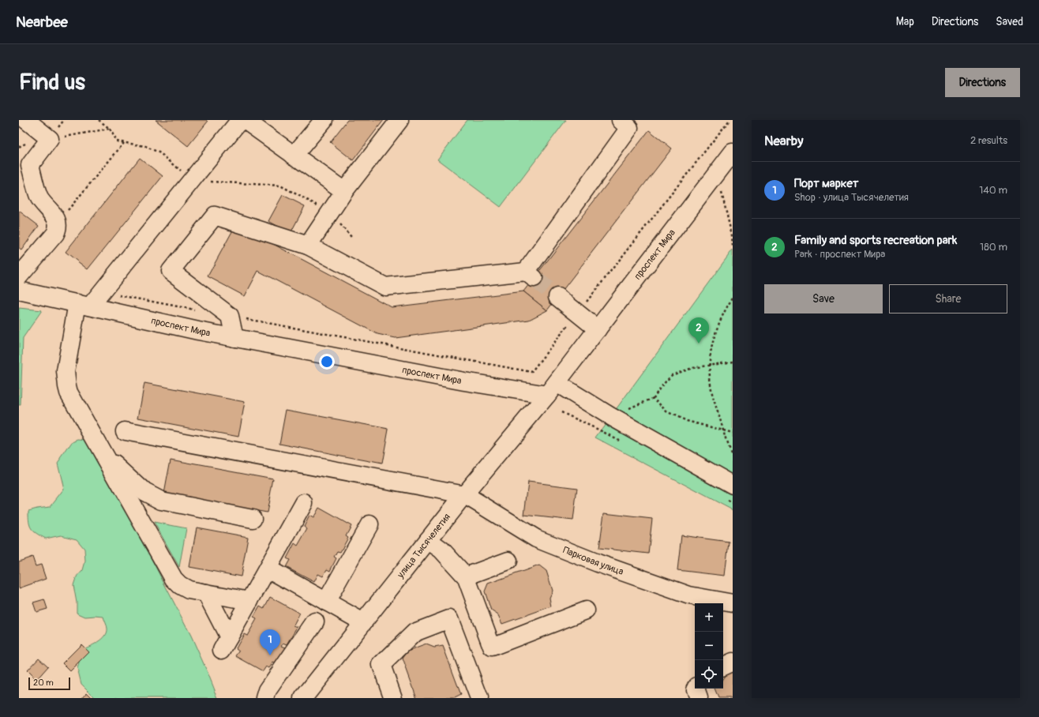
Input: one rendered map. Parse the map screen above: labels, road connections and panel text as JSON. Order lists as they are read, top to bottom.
{
  "streets": {
    "street": ["проспект Мира", "улица Тысячелетия", "Парковая улица"]
  },
  "crossings": [
    ["проспект Мира", "улица Тысячелетия"],
    ["улица Тысячелетия", "Парковая улица"]
  ],
  "scale_bar": "20 m",
  "page": {
    "header": "Nearbee",
    "nav": ["Map", "Directions", "Saved"],
    "buttons": [
      "Directions",
      ["Save", "Share"]
    ],
    "title": "Find us",
    "heading": ["Nearby", "2 results"],
    "list": [
      {
        "mark": "1",
        "name": "Порт маркет",
        "note": "Shop · улица Тысячелетия",
        "value": "140 m"
      },
      {
        "mark": "2",
        "name": "Family and sports recreation park",
        "note": "Park · проспект Мира",
        "value": "180 m"
      }
    ],
    "pins": ["2", "1"],
    "map_buttons": ["+", "−"],
    "scale": "20 m"
  }
}
